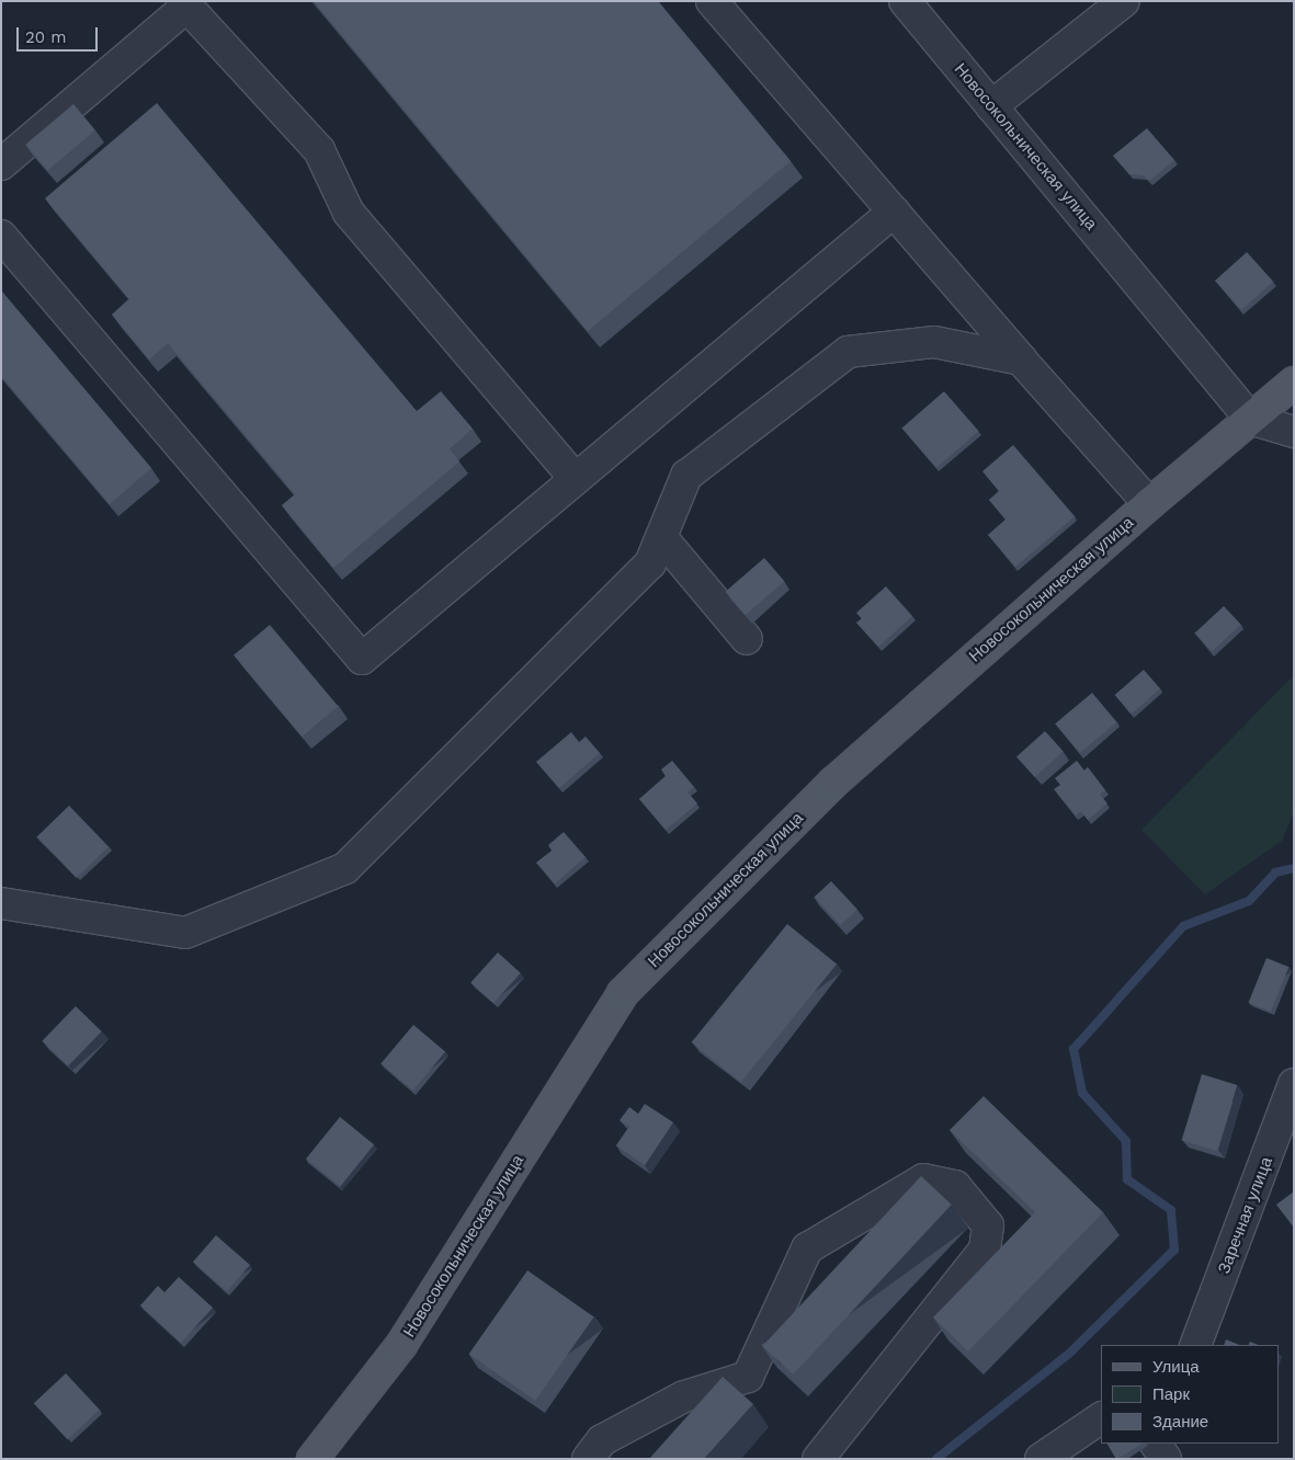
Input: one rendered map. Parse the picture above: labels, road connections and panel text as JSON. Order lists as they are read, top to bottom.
{
  "streets": {
    "main road": ["Новосокольническая улица"],
    "street": ["Заречная улица"]
  },
  "legend": ["Улица", "Парк", "Здание"],
  "scale_bar": "20 m"
}
